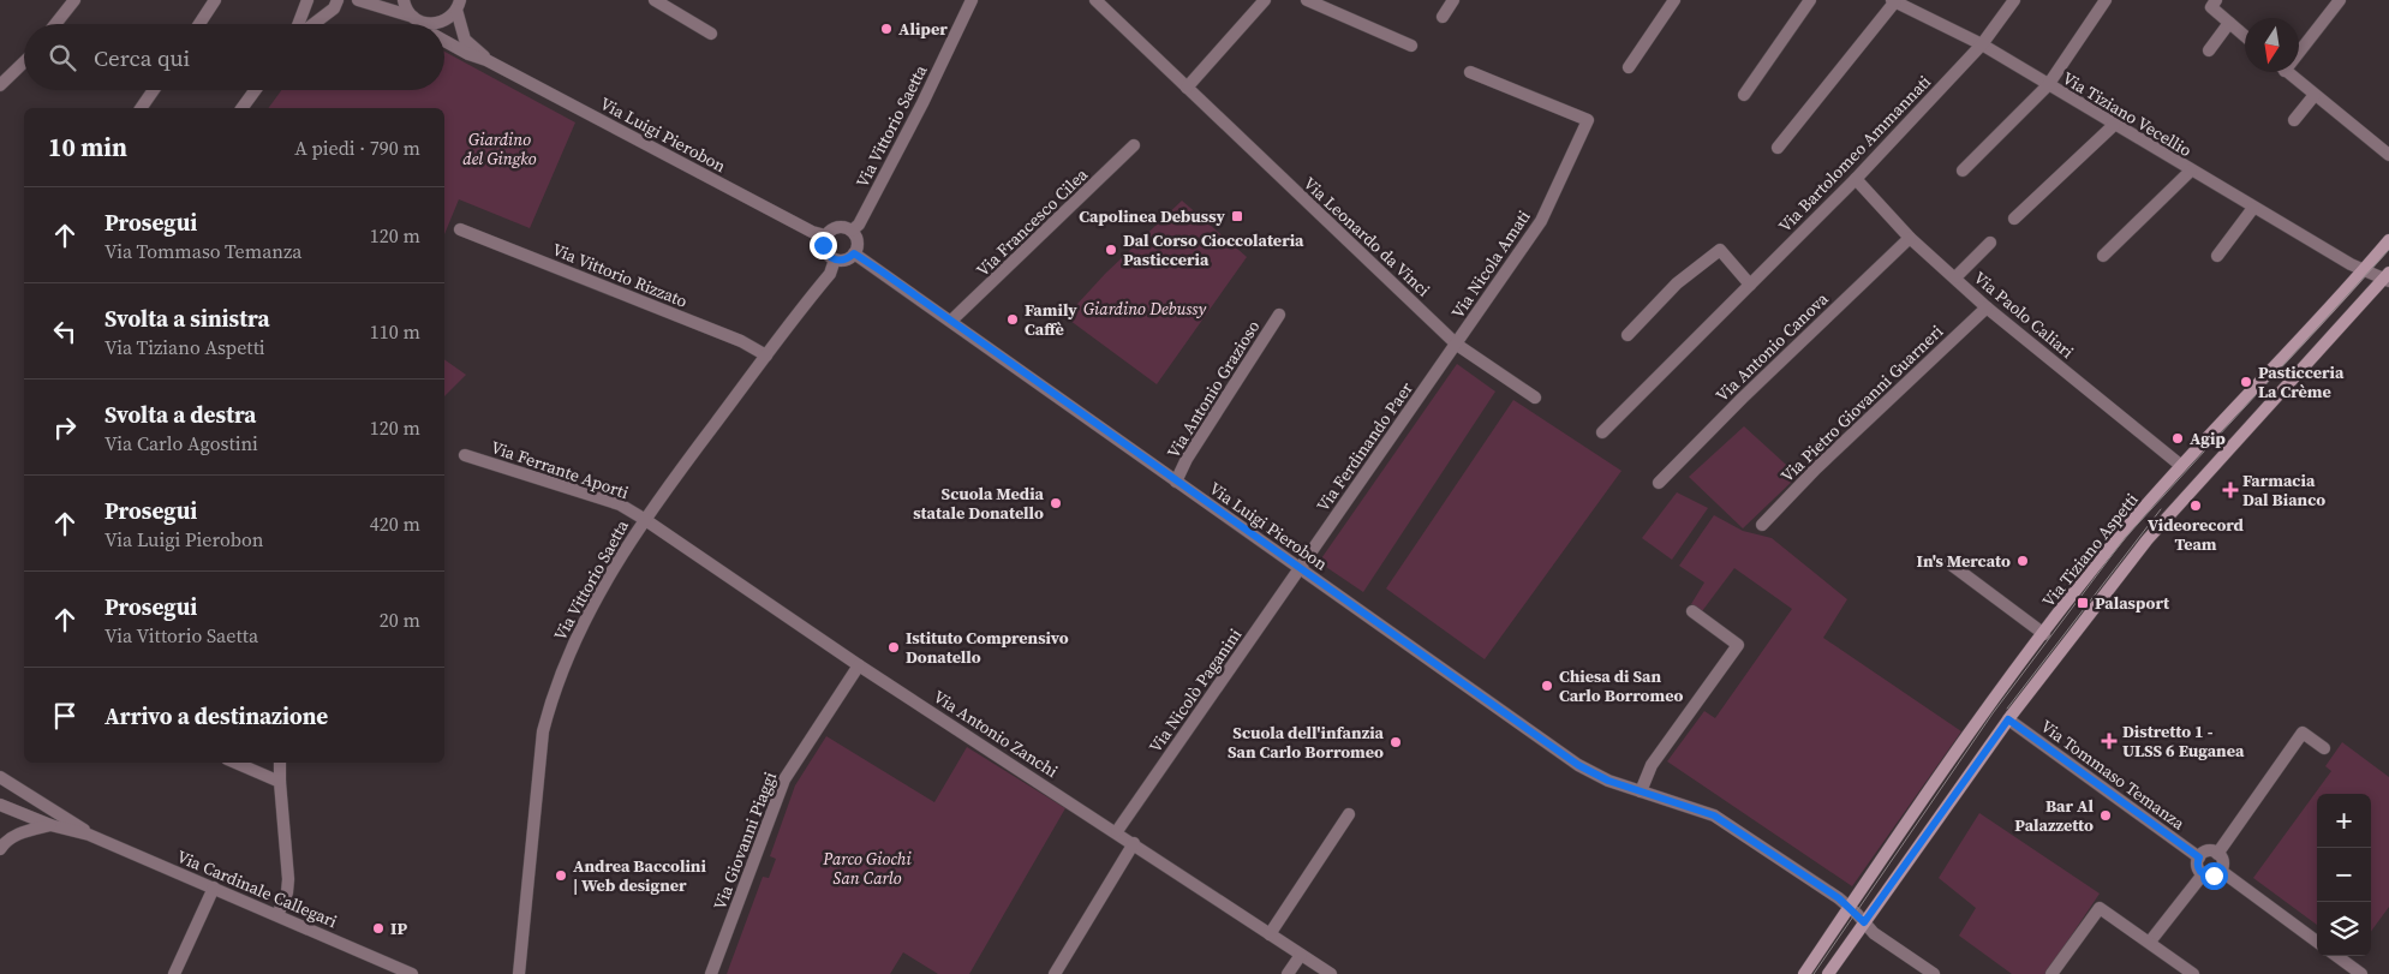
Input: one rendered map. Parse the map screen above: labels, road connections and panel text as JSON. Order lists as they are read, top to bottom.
{
  "streets": {
    "street": [
      "Via Tiziano Vecellio",
      "Via Vittorio Saetta",
      "Via Luigi Pierobon",
      "Via Bartolomeo Ammannati",
      "Via Francesco Cilea",
      "Via Leonardo da Vinci",
      "Via Nicola Amati",
      "Via Vittorio Rizzato",
      "Via Paolo Caliari",
      "Via Antonio Canova",
      "Via Antonio Grazioso",
      "Via Pietro Giovanni Guarneri",
      "Via Ferdinando Paer",
      "Via Ferrante Aporti",
      "Via Tiziano Aspetti",
      "Via Nicolò Paganini",
      "Via Antonio Zanchi",
      "Via Tommaso Temanza",
      "Via Giovanni Piaggi",
      "Via Cardinale Callegari"
    ]
  },
  "crossings": [
    ["Via Tiziano Vecellio", "Via Bartolomeo Ammannati"],
    ["Via Tiziano Vecellio", "Via Tiziano Aspetti"],
    ["Via Vittorio Saetta", "Via Luigi Pierobon"],
    ["Via Vittorio Saetta", "Via Vittorio Rizzato"],
    ["Via Vittorio Saetta", "Via Ferrante Aporti"],
    ["Via Vittorio Saetta", "Via Antonio Zanchi"],
    ["Via Luigi Pierobon", "Via Francesco Cilea"],
    ["Via Luigi Pierobon", "Via Antonio Grazioso"],
    ["Via Luigi Pierobon", "Via Ferdinando Paer"],
    ["Via Luigi Pierobon", "Via Tiziano Aspetti"],
    ["Via Luigi Pierobon", "Via Nicolò Paganini"],
    ["Via Bartolomeo Ammannati", "Via Paolo Caliari"],
    ["Via Leonardo da Vinci", "Via Nicola Amati"],
    ["Via Leonardo da Vinci", "Via Ferdinando Paer"],
    ["Via Nicola Amati", "Via Ferdinando Paer"],
    ["Via Paolo Caliari", "Via Antonio Canova"],
    ["Via Paolo Caliari", "Via Pietro Giovanni Guarneri"],
    ["Via Paolo Caliari", "Via Tiziano Aspetti"],
    ["Via Ferdinando Paer", "Via Nicolò Paganini"],
    ["Via Ferrante Aporti", "Via Antonio Zanchi"],
    ["Via Tiziano Aspetti", "Via Tommaso Temanza"],
    ["Via Nicolò Paganini", "Via Antonio Zanchi"],
    ["Via Antonio Zanchi", "Via Giovanni Piaggi"]
  ],
  "parks": ["Giardino del Gingko", "Giardino Debussy", "Parco Giochi San Carlo"],
  "places": {
    "other": [
      "Aliper",
      "Dal Corso Cioccolateria Pasticceria",
      "Family Caffè",
      "Pasticceria La Crème",
      "Agip",
      "Scuola Media statale Donatello",
      "Videorecord Team",
      "In's Mercato",
      "Istituto Comprensivo Donatello",
      "Chiesa di San Carlo Borromeo",
      "Scuola dell'infanzia San Carlo Borromeo",
      "Bar Al Palazzetto",
      "Andrea Baccolini | Web designer",
      "IP"
    ],
    "transit": ["Capolinea Debussy", "Palasport"],
    "health": ["Farmacia Dal Bianco", "Distretto 1 - ULSS 6 Euganea"]
  },
  "north": "bottom",
  "page": {
    "search": "Cerca qui",
    "heading": ["10 min", "A piedi · 790 m"],
    "list": [
      ["Prosegui", "Via Tommaso Temanza", "120 m"],
      ["Svolta a sinistra", "Via Tiziano Aspetti", "110 m"],
      ["Svolta a destra", "Via Carlo Agostini", "120 m"],
      ["Prosegui", "Via Luigi Pierobon", "420 m"],
      ["Prosegui", "Via Vittorio Saetta", "20 m"],
      "Arrivo a destinazione"
    ],
    "map_buttons": ["+", "−"]
  }
}
